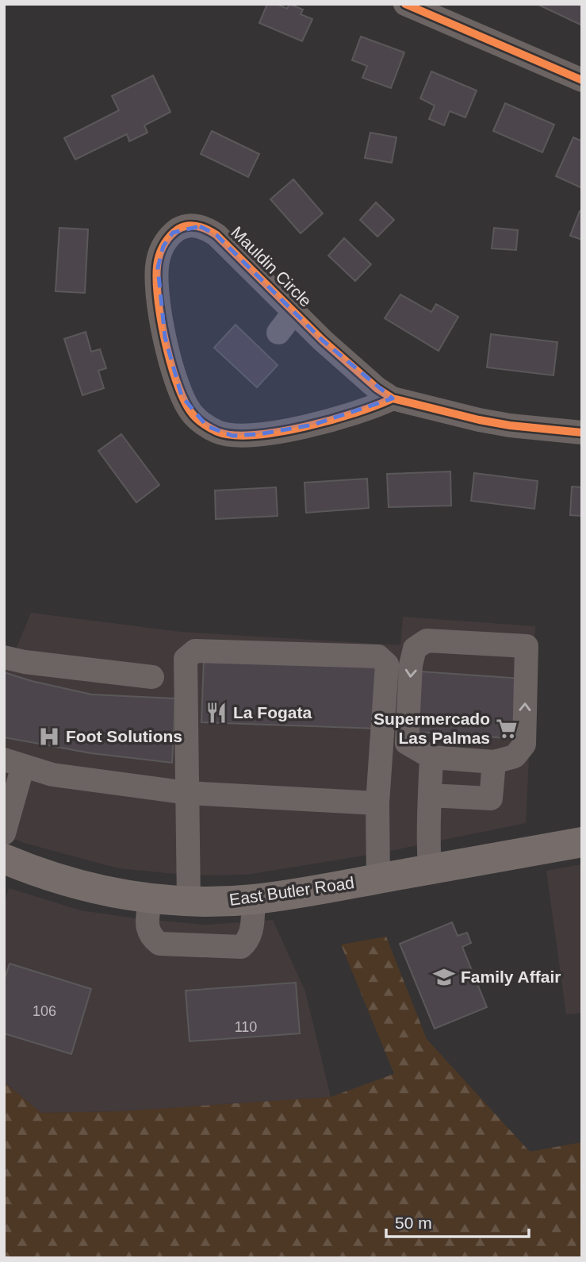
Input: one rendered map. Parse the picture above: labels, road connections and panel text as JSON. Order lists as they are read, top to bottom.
{
  "streets": {
    "main road": ["East Butler Road"],
    "street": ["Mauldin Circle"]
  },
  "places": {
    "restaurant": ["La Fogata"],
    "supermarket": ["Supermercado Las Palmas"],
    "hospital": ["Foot Solutions"],
    "school or university": ["Family Affair"]
  },
  "house_numbers": ["106", "110"],
  "scale_bar": "50 m"
}
